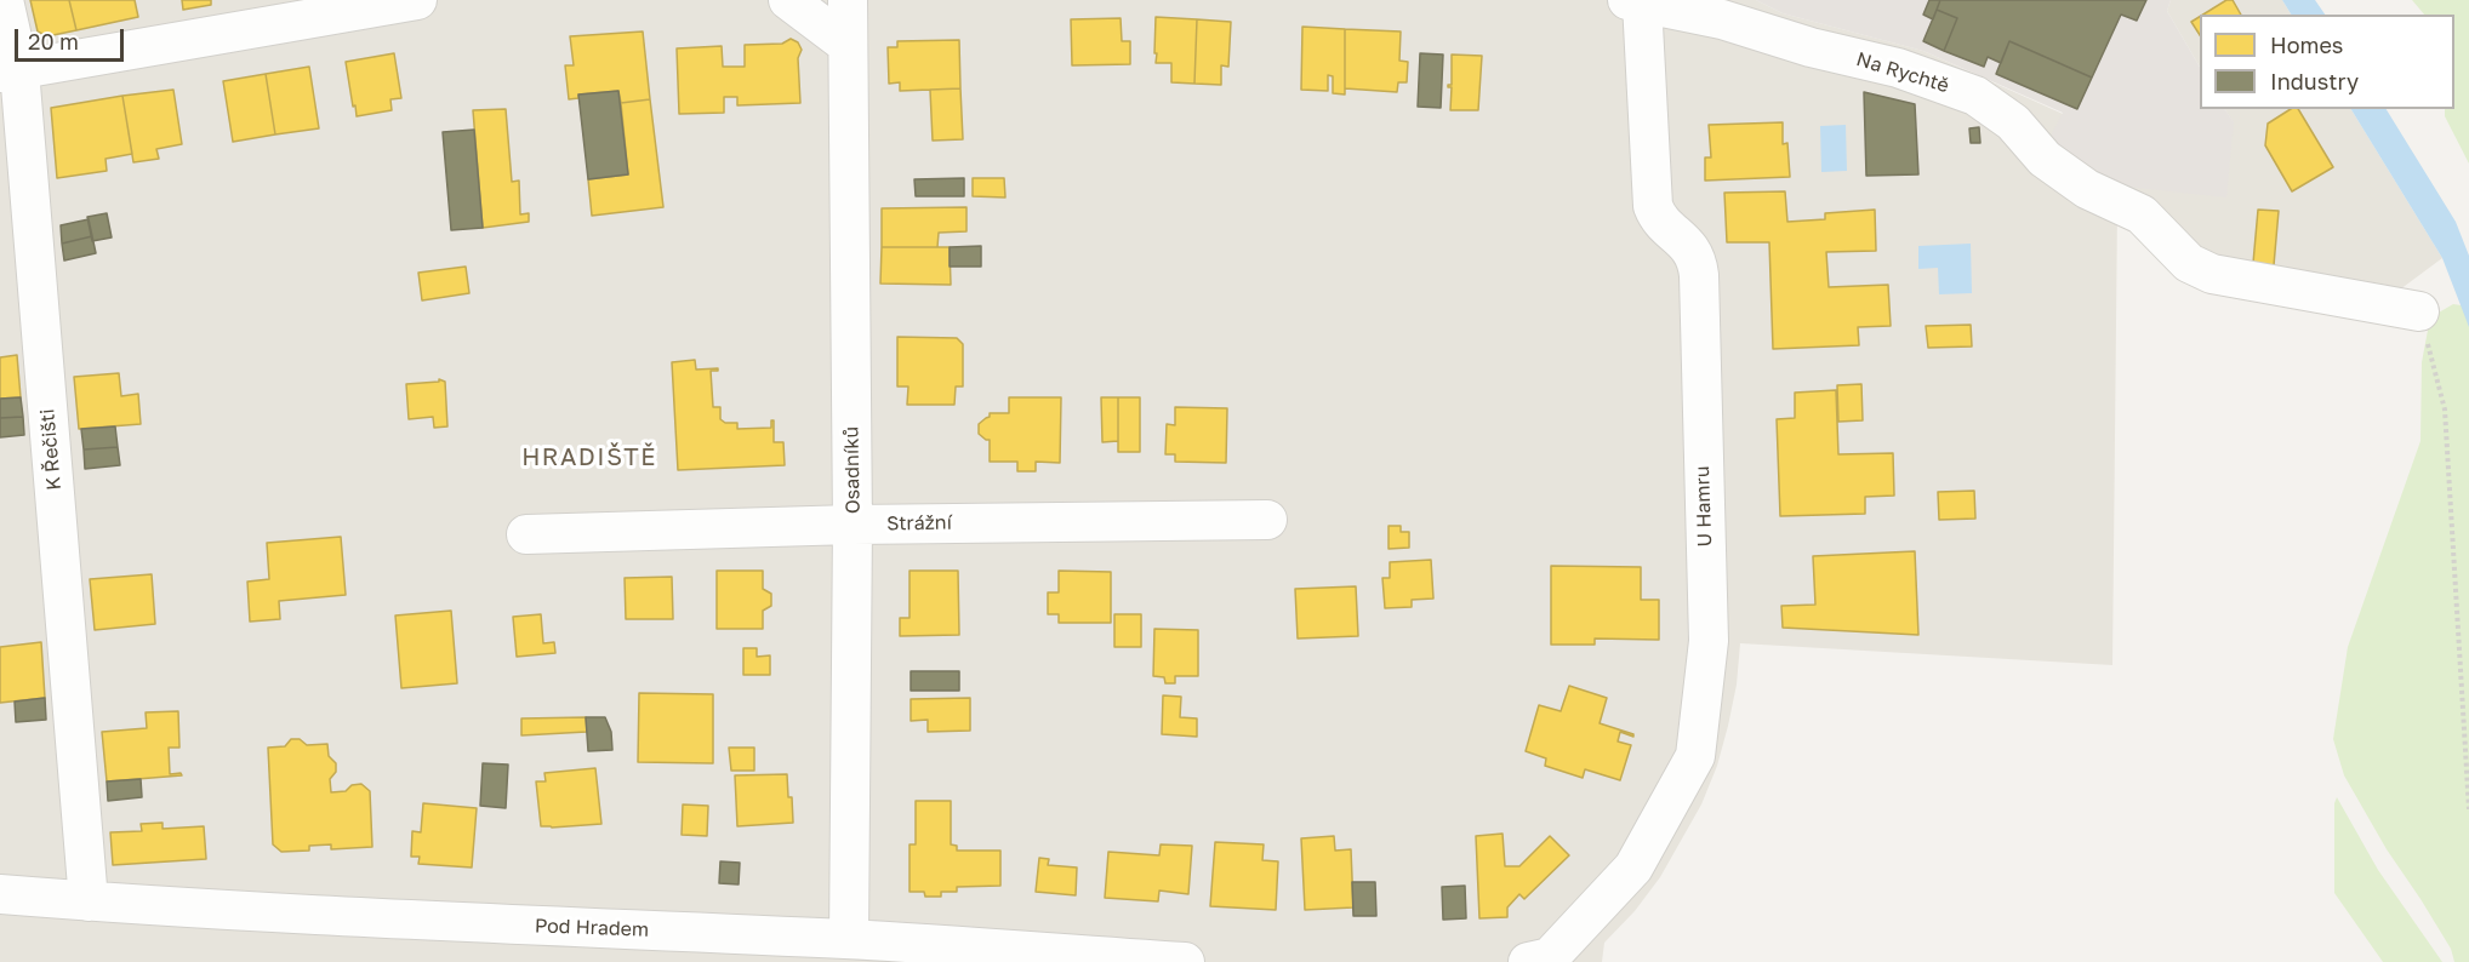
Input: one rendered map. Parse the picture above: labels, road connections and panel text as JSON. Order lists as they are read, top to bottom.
{
  "streets": {
    "street": [
      "Na Rychtě",
      "K Řečišti",
      "Osadníků",
      "U Hamru",
      "Strážní",
      "Pod Hradem"
    ]
  },
  "crossings": [
    ["Na Rychtě", "U Hamru"],
    ["K Řečišti", "Pod Hradem"],
    ["Osadníků", "Strážní"],
    ["Osadníků", "Pod Hradem"]
  ],
  "districts": ["HRADIŠTĚ"],
  "legend": ["Homes", "Industry"],
  "scale_bar": "20 m"
}
